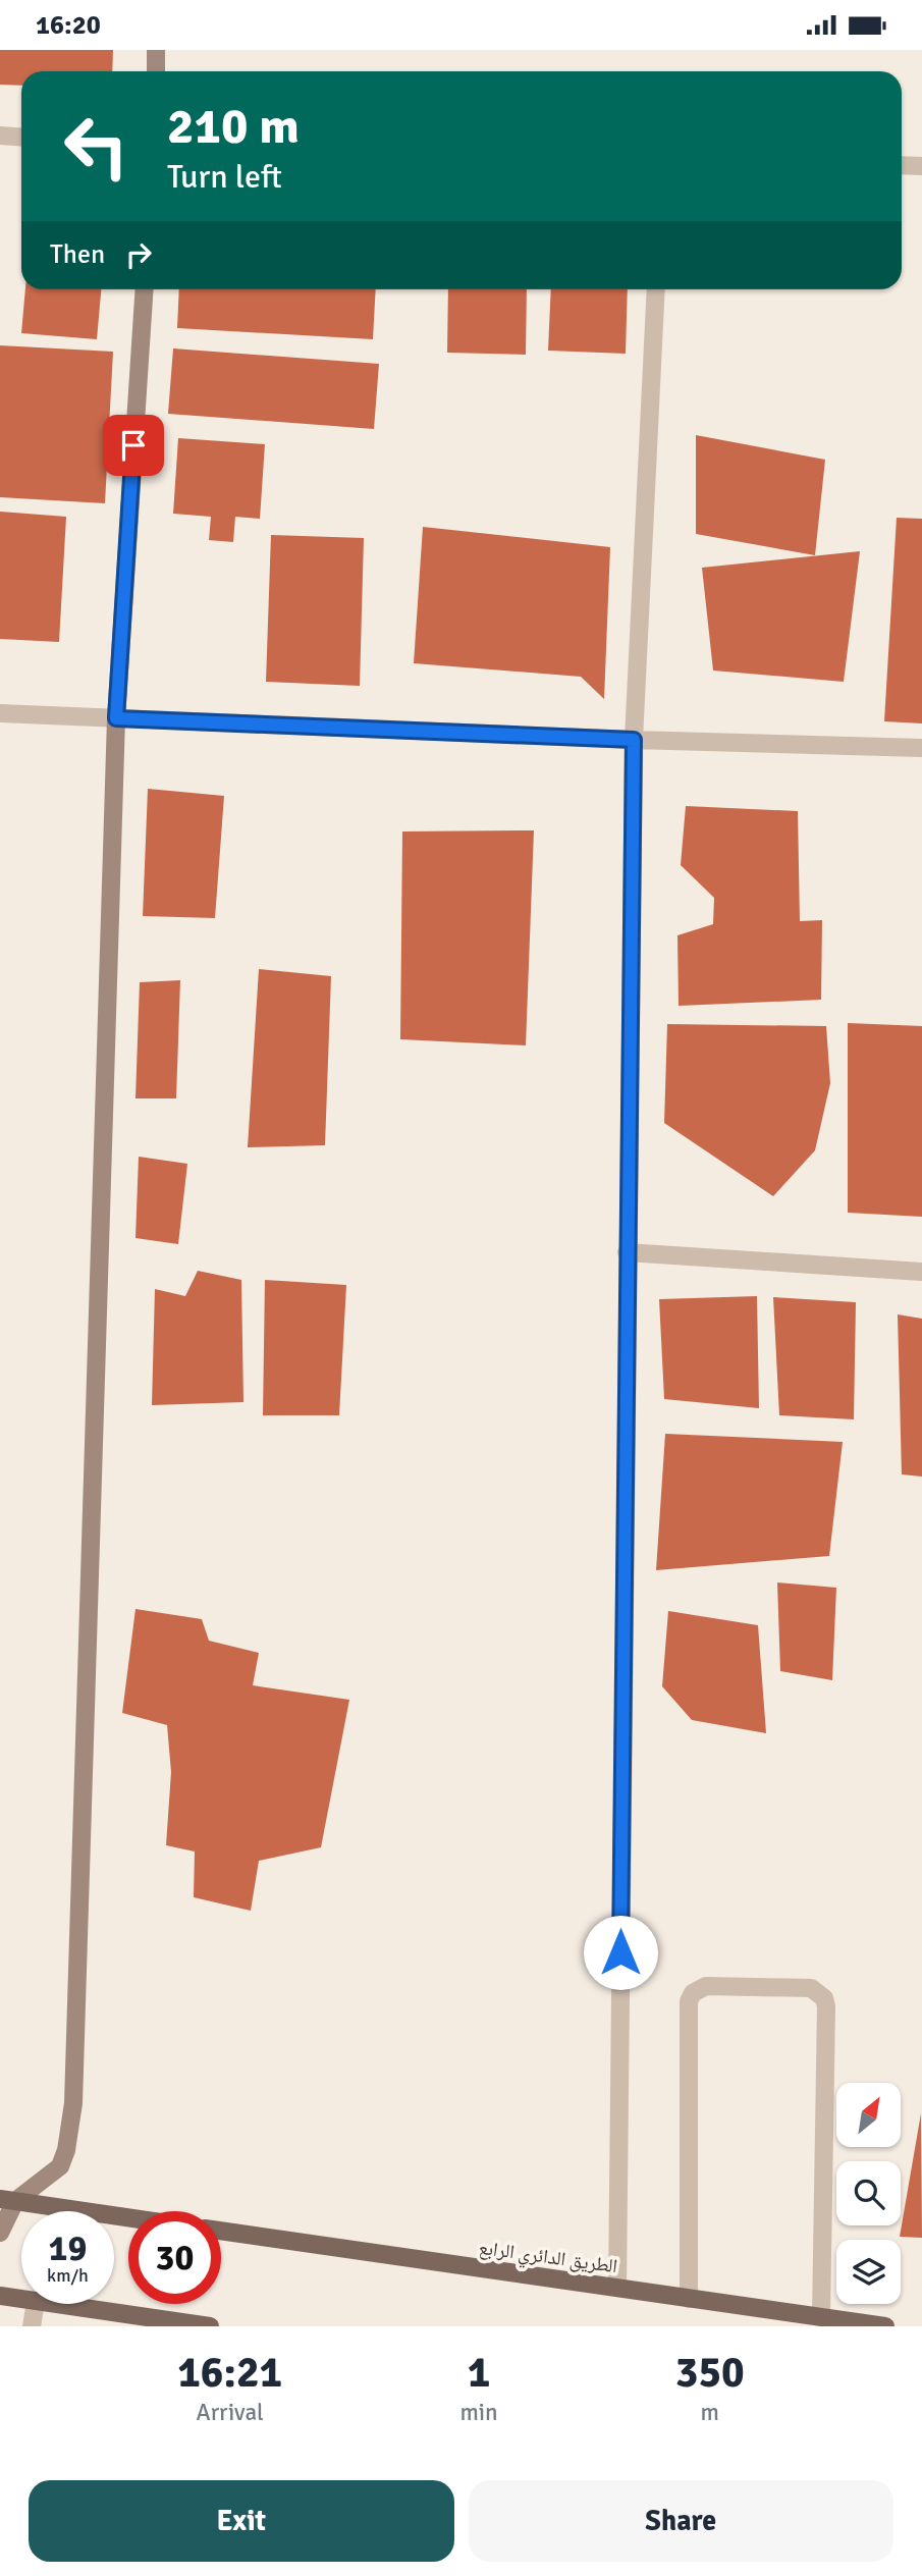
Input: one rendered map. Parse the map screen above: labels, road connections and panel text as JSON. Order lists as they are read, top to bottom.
{
  "streets": {
    "main road": ["الطريق الدائري الرابع"]
  },
  "north": "top right",
  "page": {
    "status": "16:20",
    "turn": ["210 m", "Turn left"],
    "then": "Then",
    "speed": "19 km/h",
    "limit": "30",
    "eta": [
      "16:21",
      "Arrival",
      "1",
      "min",
      "350",
      "m"
    ],
    "buttons": ["Exit", "Share"]
  }
}
